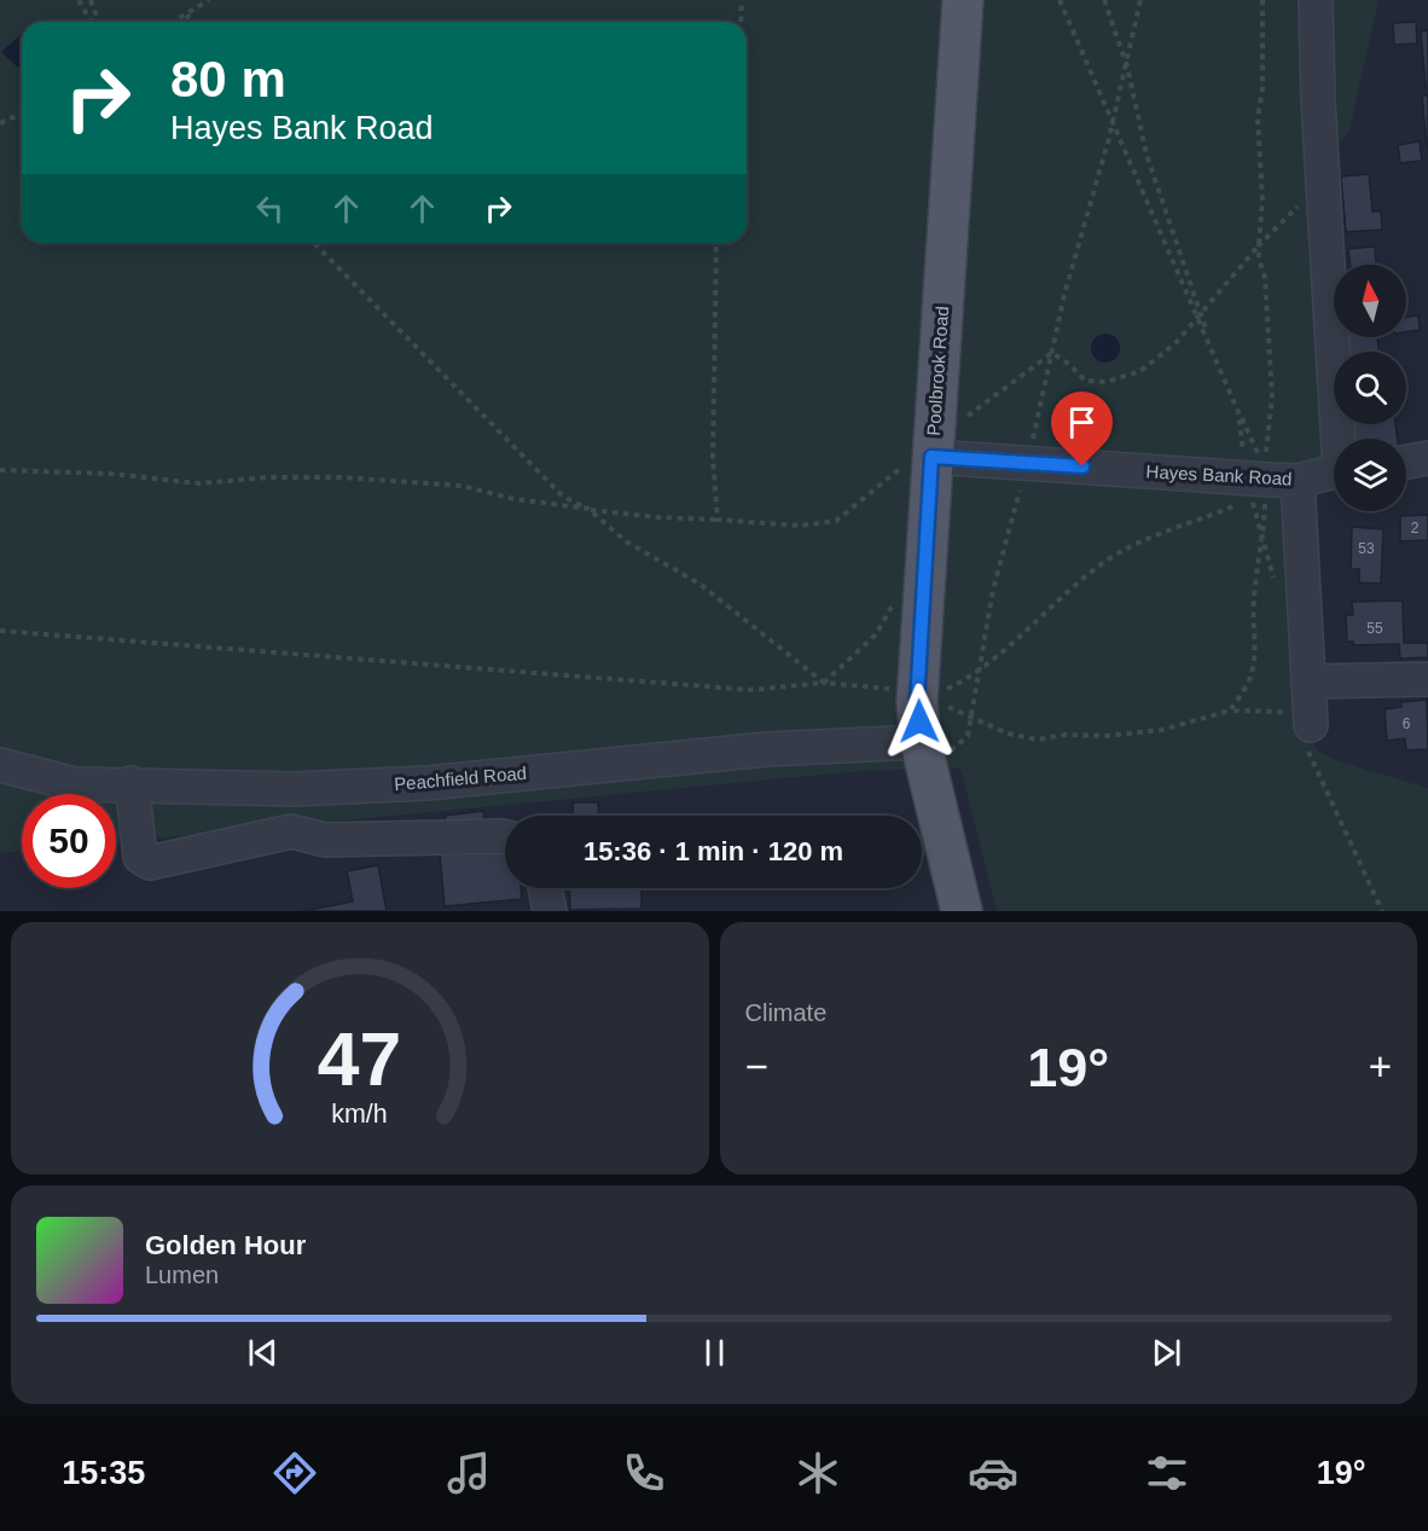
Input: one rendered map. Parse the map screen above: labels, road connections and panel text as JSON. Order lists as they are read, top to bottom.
{
  "streets": {
    "main road": ["Poolbrook Road"],
    "street": ["Hayes Bank Road", "Peachfield Road"]
  },
  "crossings": [
    ["Poolbrook Road", "Hayes Bank Road"],
    ["Poolbrook Road", "Peachfield Road"]
  ],
  "house_numbers": [
    "2",
    "53",
    "55",
    "6"
  ],
  "north": "top",
  "page": {
    "turn": ["80 m", "Hayes Bank Road"],
    "limit": "50",
    "trip": "15:36 · 1 min · 120 m",
    "tile": "Climate",
    "heat": ["−", "19°", "+"],
    "song": ["Golden Hour", "Lumen"],
    "tabs": ["15:35", "19°"],
    "gauge": ["47", "km/h"]
  }
}
